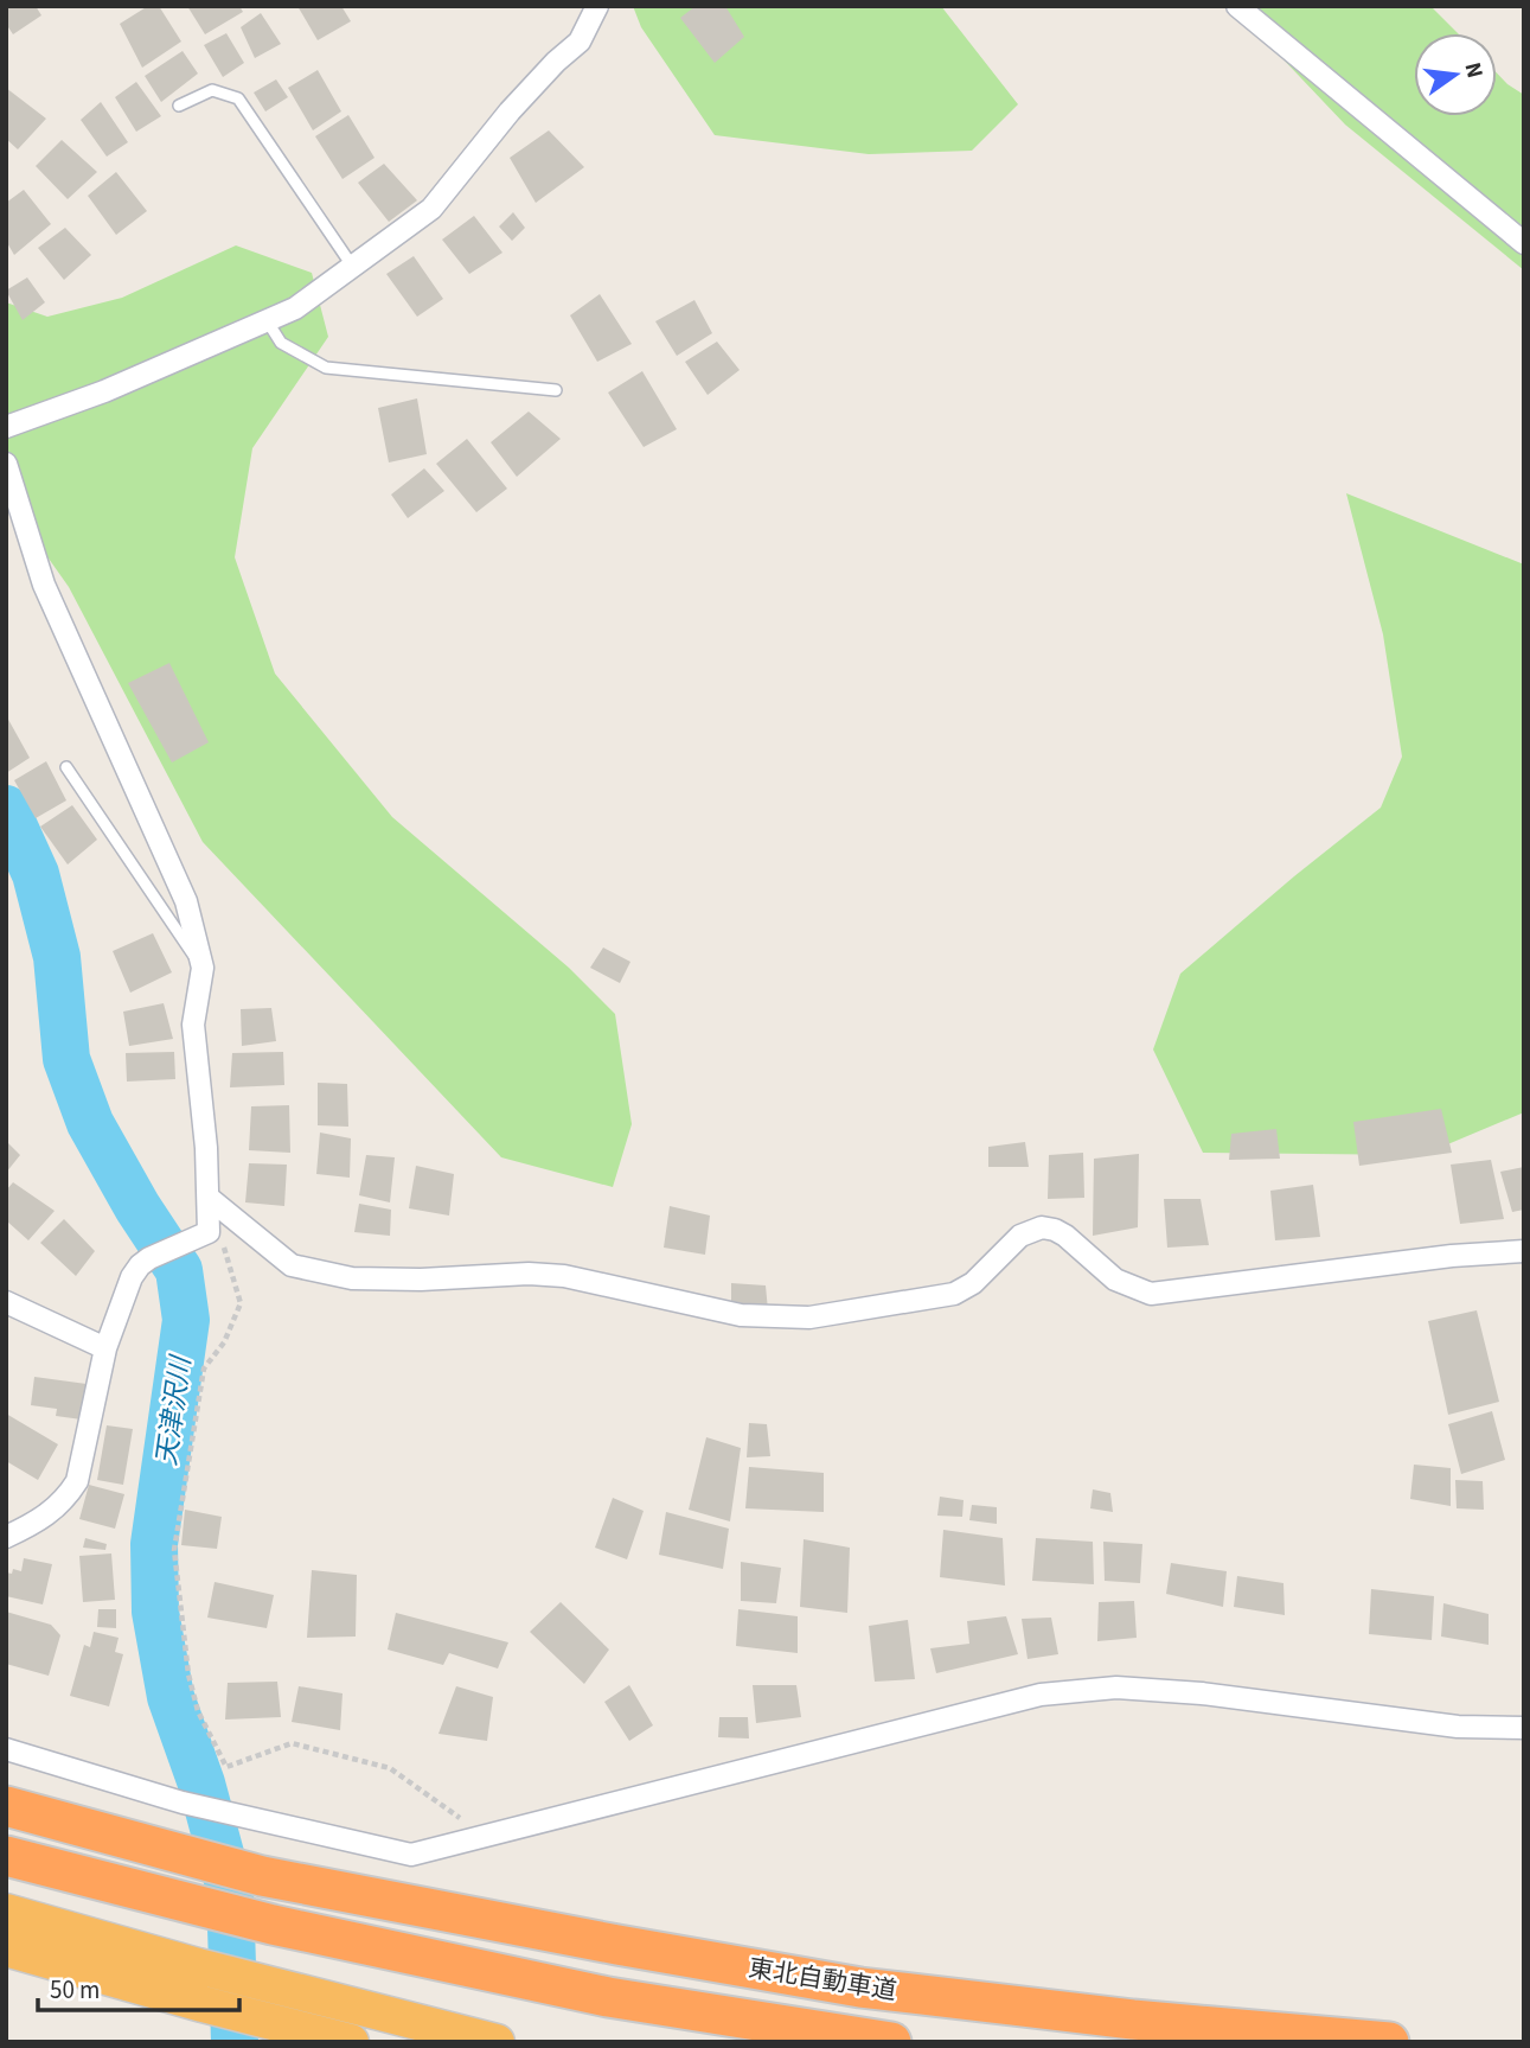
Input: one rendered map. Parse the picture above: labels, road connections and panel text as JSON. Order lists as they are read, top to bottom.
{
  "streets": {
    "highway": ["東北自動車道"]
  },
  "water": ["天津沢川"],
  "scale_bar": "50 m",
  "north": "right"
}
